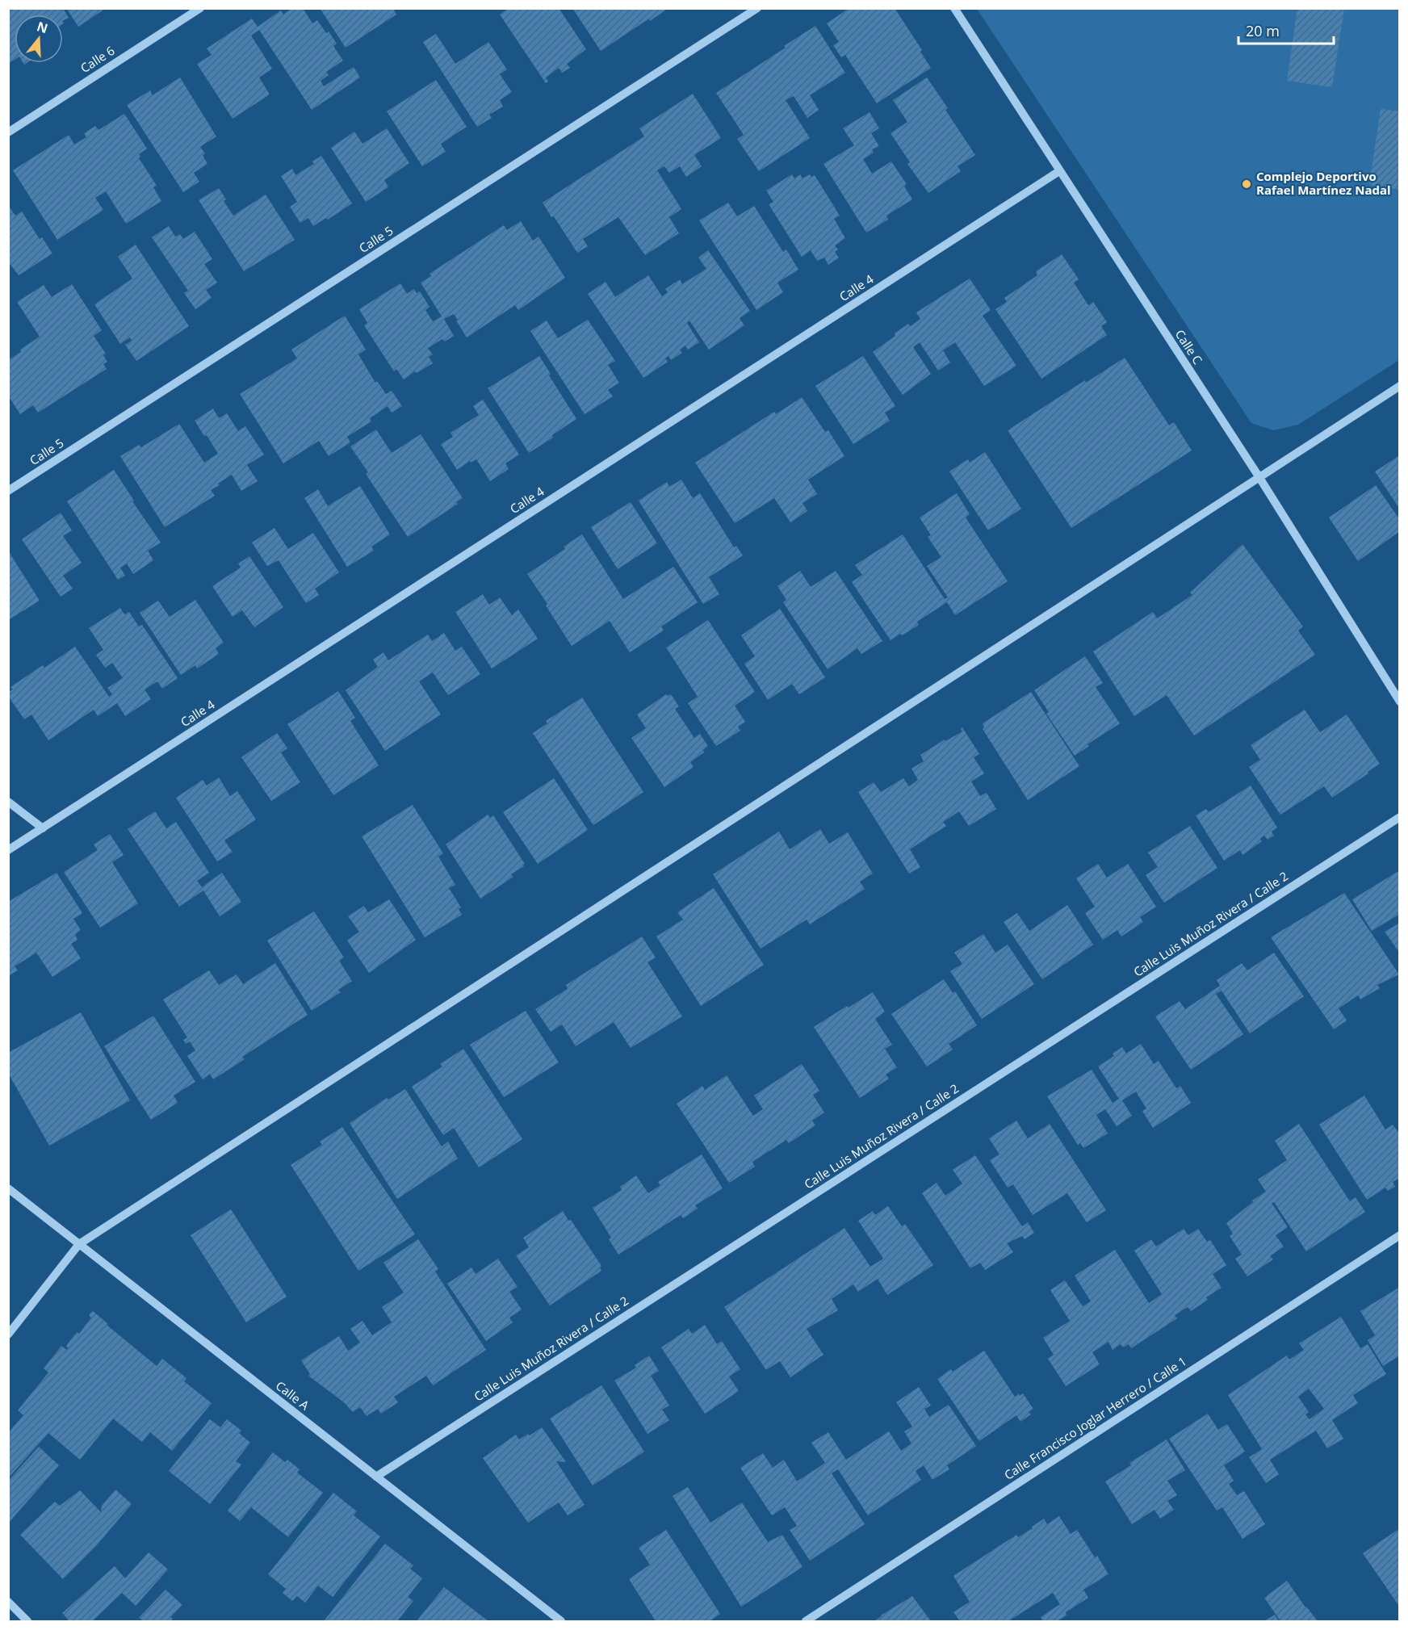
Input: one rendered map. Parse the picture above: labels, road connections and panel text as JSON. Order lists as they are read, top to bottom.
{
  "streets": {
    "street": [
      "Calle 6",
      "Calle 5",
      "Calle 4",
      "Calle C",
      "Calle Luis Muñoz Rivera / Calle 2",
      "Calle A",
      "Calle Francisco Joglar Herrero / Calle 1"
    ]
  },
  "crossings": [
    ["Calle 4", "Calle C"],
    ["Calle Luis Muñoz Rivera / Calle 2", "Calle A"]
  ],
  "places": ["Complejo Deportivo Rafael Martínez Nadal"],
  "scale_bar": "20 m",
  "north": "top"
}
